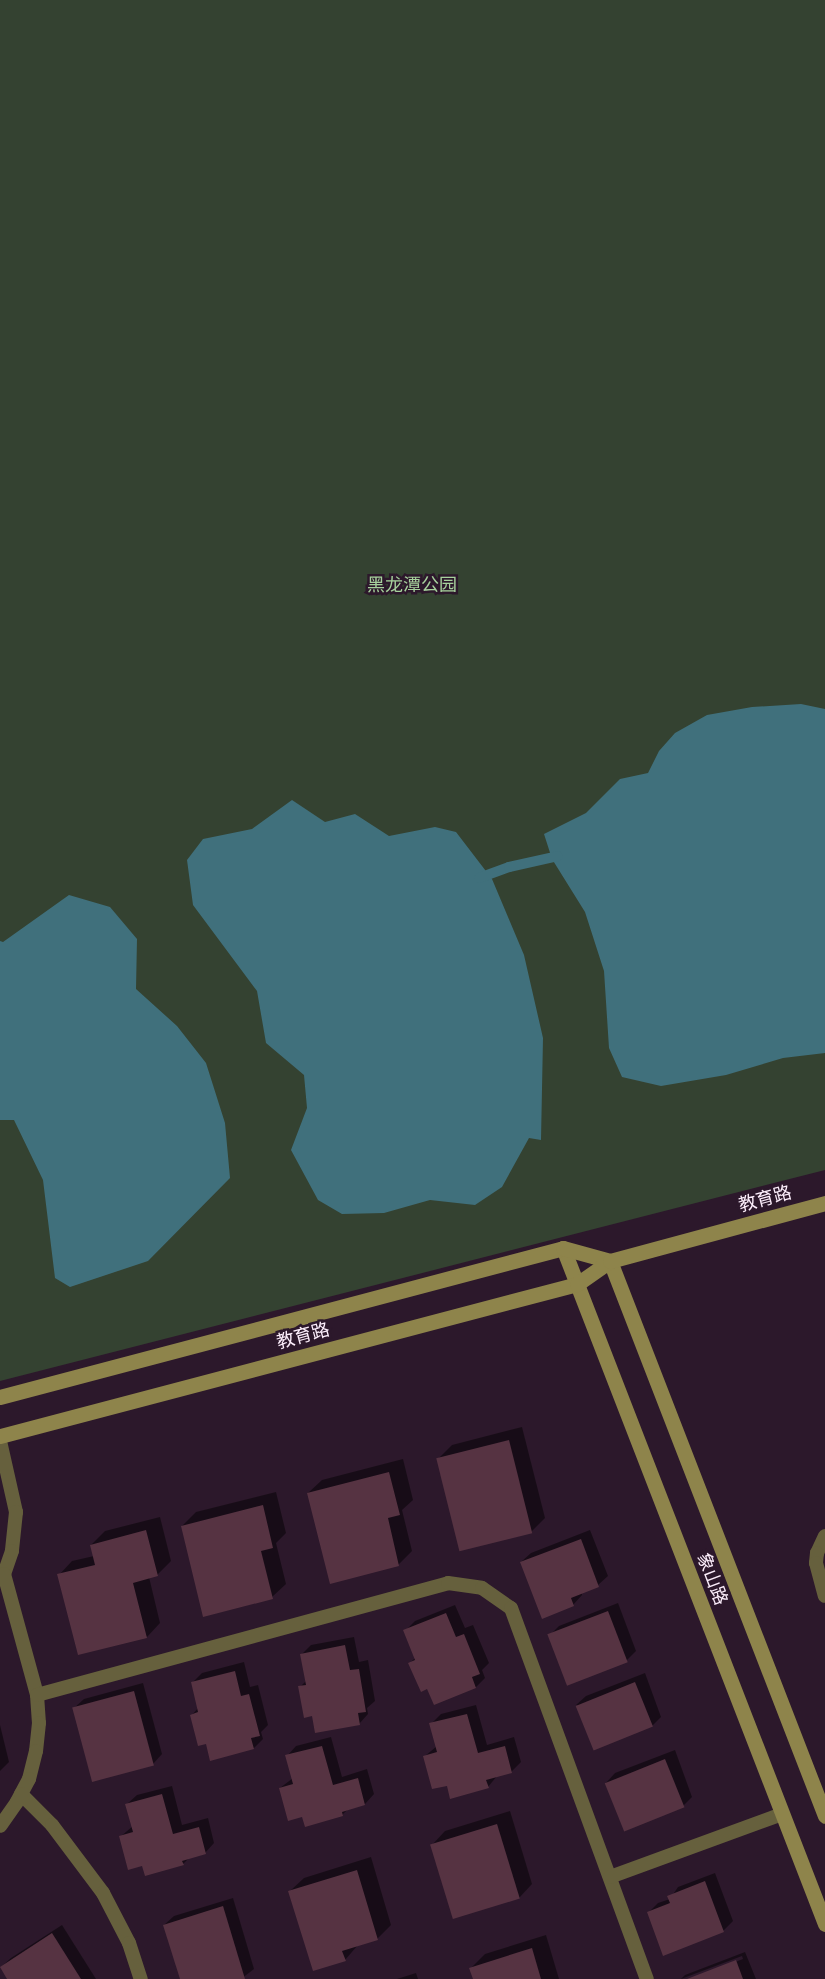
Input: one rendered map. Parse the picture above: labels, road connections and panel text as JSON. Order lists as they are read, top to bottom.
{
  "streets": {
    "main road": ["教育路", "象山路"]
  },
  "crossings": [
    ["教育路", "象山路"]
  ],
  "parks": ["黑龙潭公园"]
}
